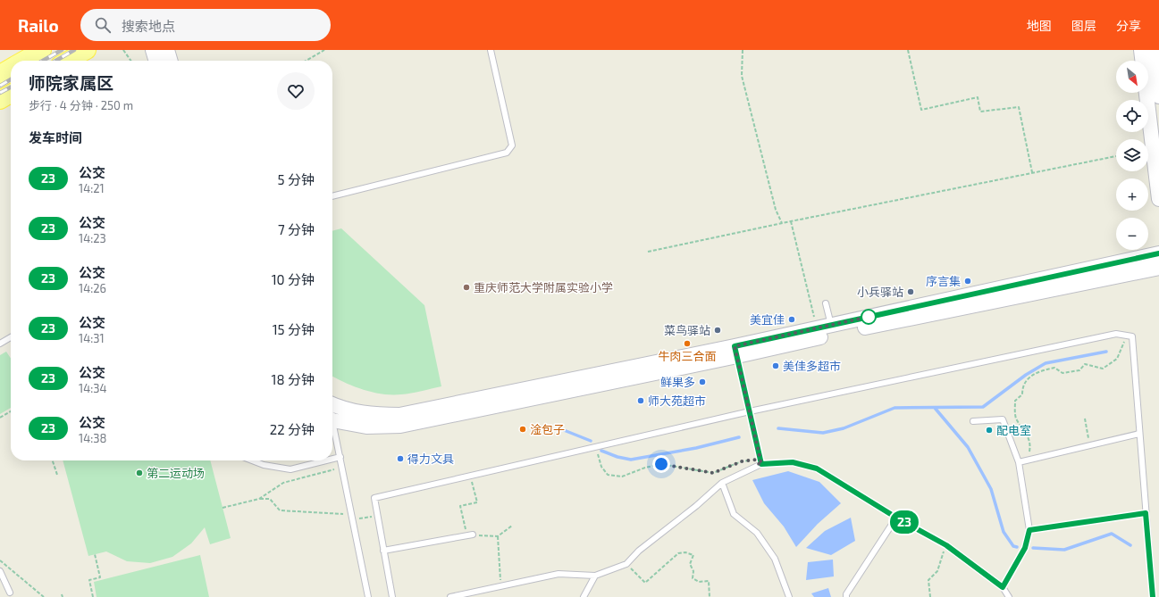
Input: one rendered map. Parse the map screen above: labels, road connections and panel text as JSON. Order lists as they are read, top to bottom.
{
  "places": [
    "序言集",
    "重庆师范大学附属实验小学",
    "小兵驿站",
    "美宜佳",
    "菜鸟驿站",
    "牛肉三合面",
    "美佳多超市",
    "鲜果多",
    "师大苑超市",
    "淦包子",
    "配电室",
    "得力文具",
    "第二运动场"
  ],
  "lines": ["bus line 23"],
  "north": "bottom right",
  "page": {
    "header": "Railo",
    "search": "搜索地点",
    "nav": ["地图", "图层", "分享"],
    "on_map": "23",
    "map_buttons": ["+", "−"],
    "heading": [
      ["师院家属区", "步行 · 4 分钟 · 250 m"],
      "发车时间"
    ],
    "list": [
      {
        "mark": "23",
        "name": "公交",
        "note": "14:21",
        "value": "5 分钟"
      },
      {
        "mark": "23",
        "name": "公交",
        "note": "14:23",
        "value": "7 分钟"
      },
      {
        "mark": "23",
        "name": "公交",
        "note": "14:26",
        "value": "10 分钟"
      },
      {
        "mark": "23",
        "name": "公交",
        "note": "14:31",
        "value": "15 分钟"
      },
      {
        "mark": "23",
        "name": "公交",
        "note": "14:34",
        "value": "18 分钟"
      },
      {
        "mark": "23",
        "name": "公交",
        "note": "14:38",
        "value": "22 分钟"
      }
    ]
  }
}
